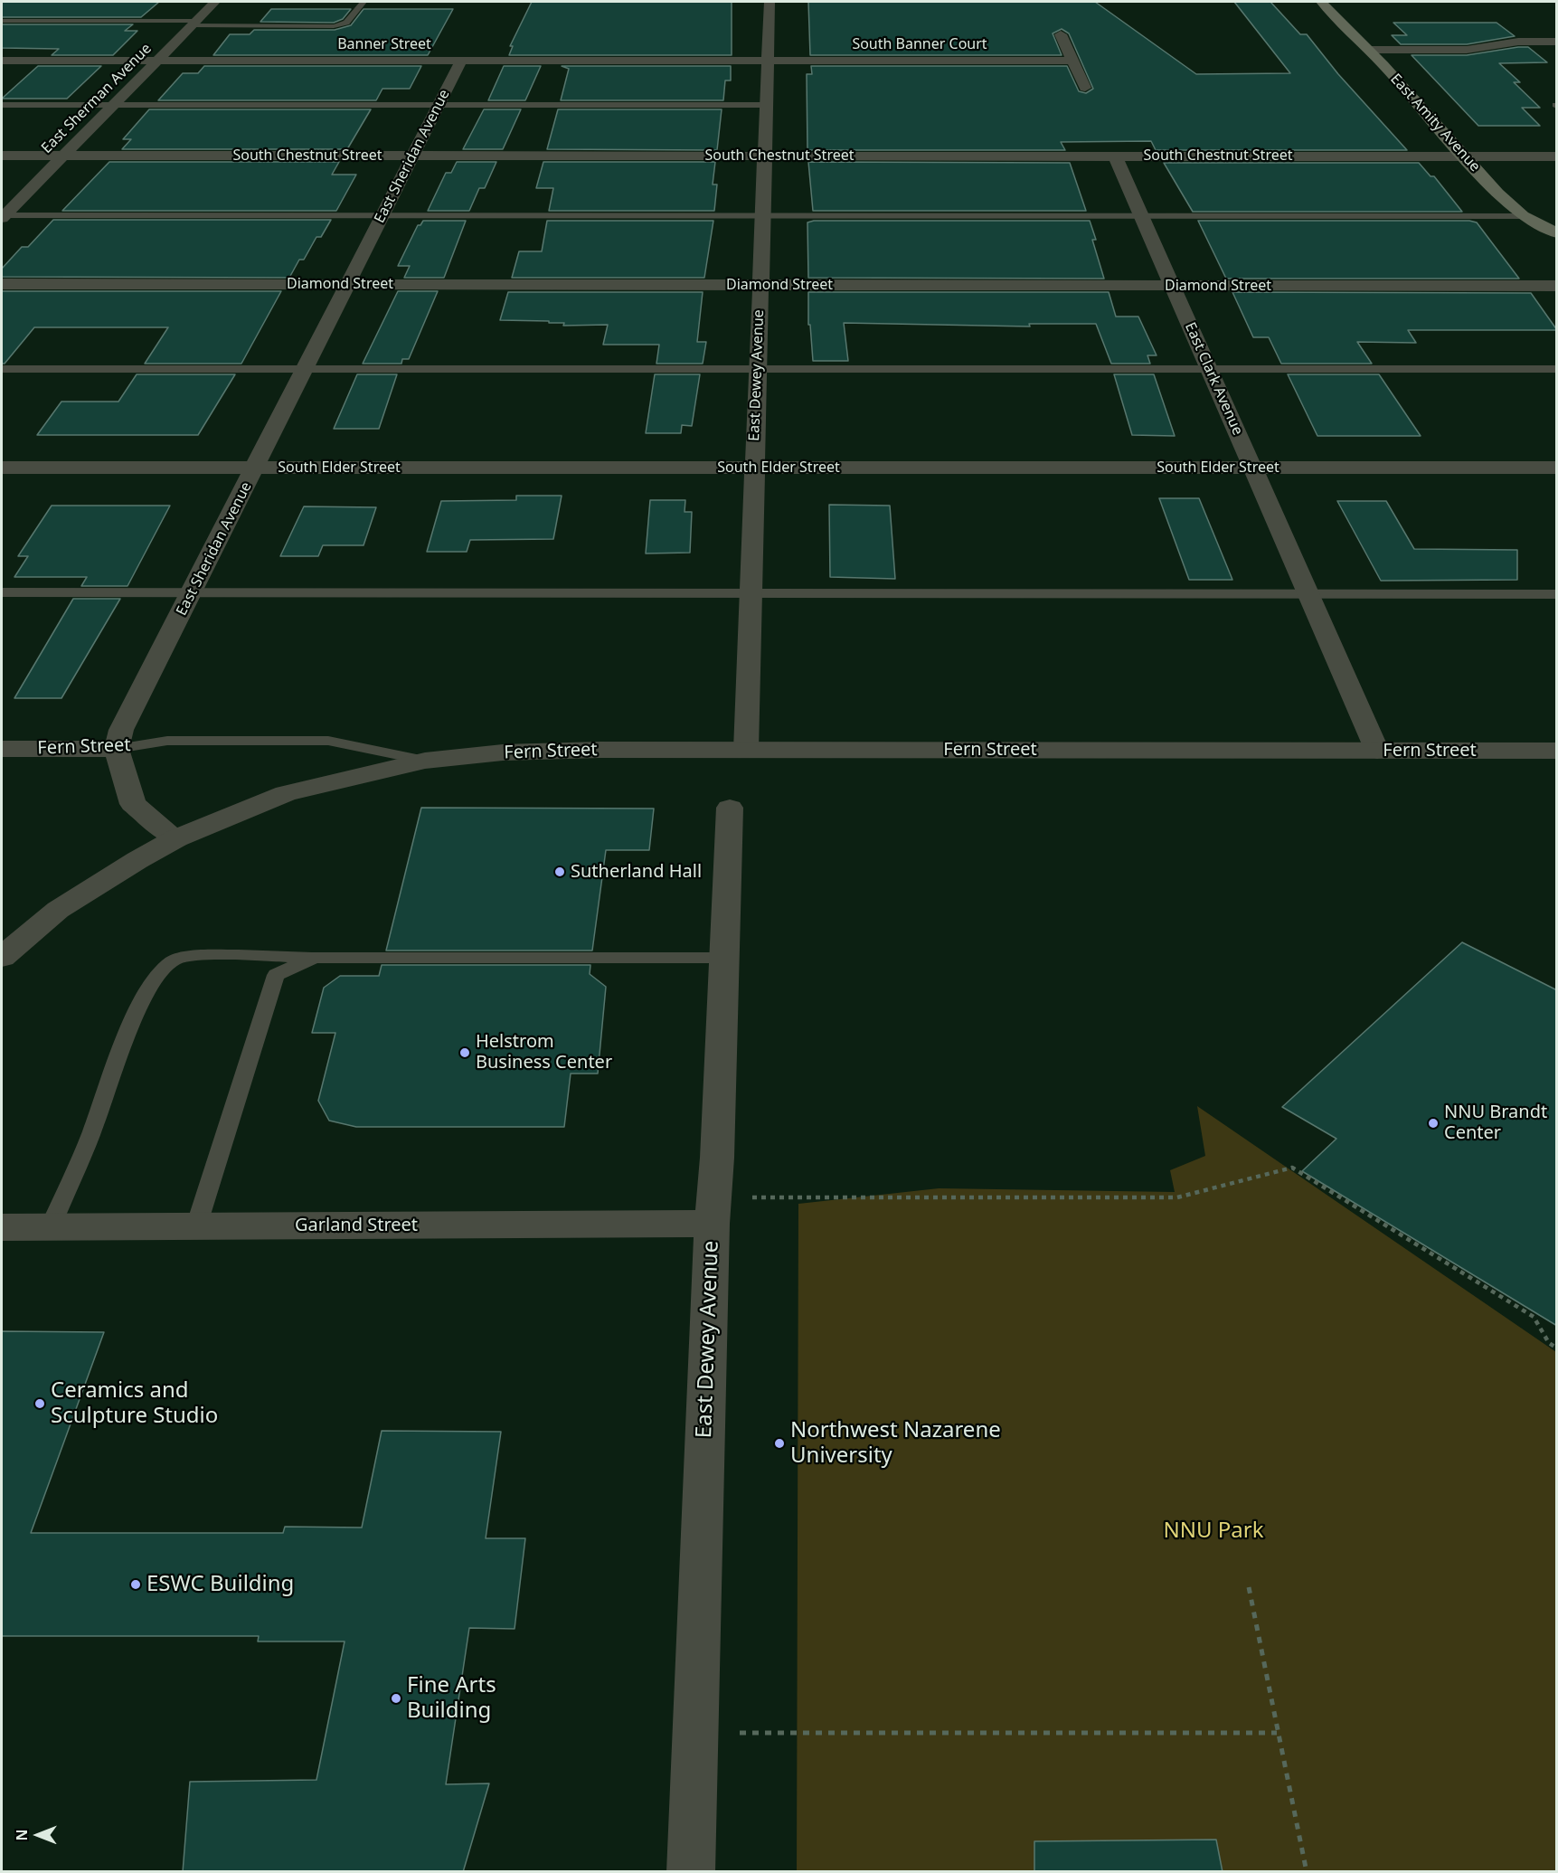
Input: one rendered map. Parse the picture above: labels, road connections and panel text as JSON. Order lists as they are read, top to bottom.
{
  "streets": {
    "main road": ["East Amity Avenue"],
    "street": [
      "Banner Street",
      "South Banner Court",
      "East Sherman Avenue",
      "South Chestnut Street",
      "East Sheridan Avenue",
      "Diamond Street",
      "East Dewey Avenue",
      "East Clark Avenue",
      "South Elder Street",
      "Fern Street",
      "Garland Street"
    ]
  },
  "crossings": [
    ["Banner Street", "South Banner Court"],
    ["Banner Street", "East Sherman Avenue"],
    ["Banner Street", "East Sheridan Avenue"],
    ["Banner Street", "East Dewey Avenue"],
    ["South Banner Court", "East Dewey Avenue"],
    ["East Sherman Avenue", "South Chestnut Street"],
    ["East Amity Avenue", "South Chestnut Street"],
    ["South Chestnut Street", "East Sheridan Avenue"],
    ["South Chestnut Street", "East Dewey Avenue"],
    ["South Chestnut Street", "East Clark Avenue"],
    ["East Sheridan Avenue", "Diamond Street"],
    ["East Sheridan Avenue", "South Elder Street"],
    ["East Sheridan Avenue", "Fern Street"],
    ["Diamond Street", "East Dewey Avenue"],
    ["Diamond Street", "East Clark Avenue"],
    ["East Dewey Avenue", "South Elder Street"],
    ["East Dewey Avenue", "Fern Street"],
    ["East Dewey Avenue", "Garland Street"],
    ["East Clark Avenue", "South Elder Street"],
    ["East Clark Avenue", "Fern Street"]
  ],
  "parks": ["NNU Park"],
  "places": [
    "Sutherland Hall",
    "Helstrom Business Center",
    "NNU Brandt Center",
    "Ceramics and Sculpture Studio",
    "Northwest Nazarene University",
    "ESWC Building",
    "Fine Arts Building"
  ],
  "north": "left"
}
